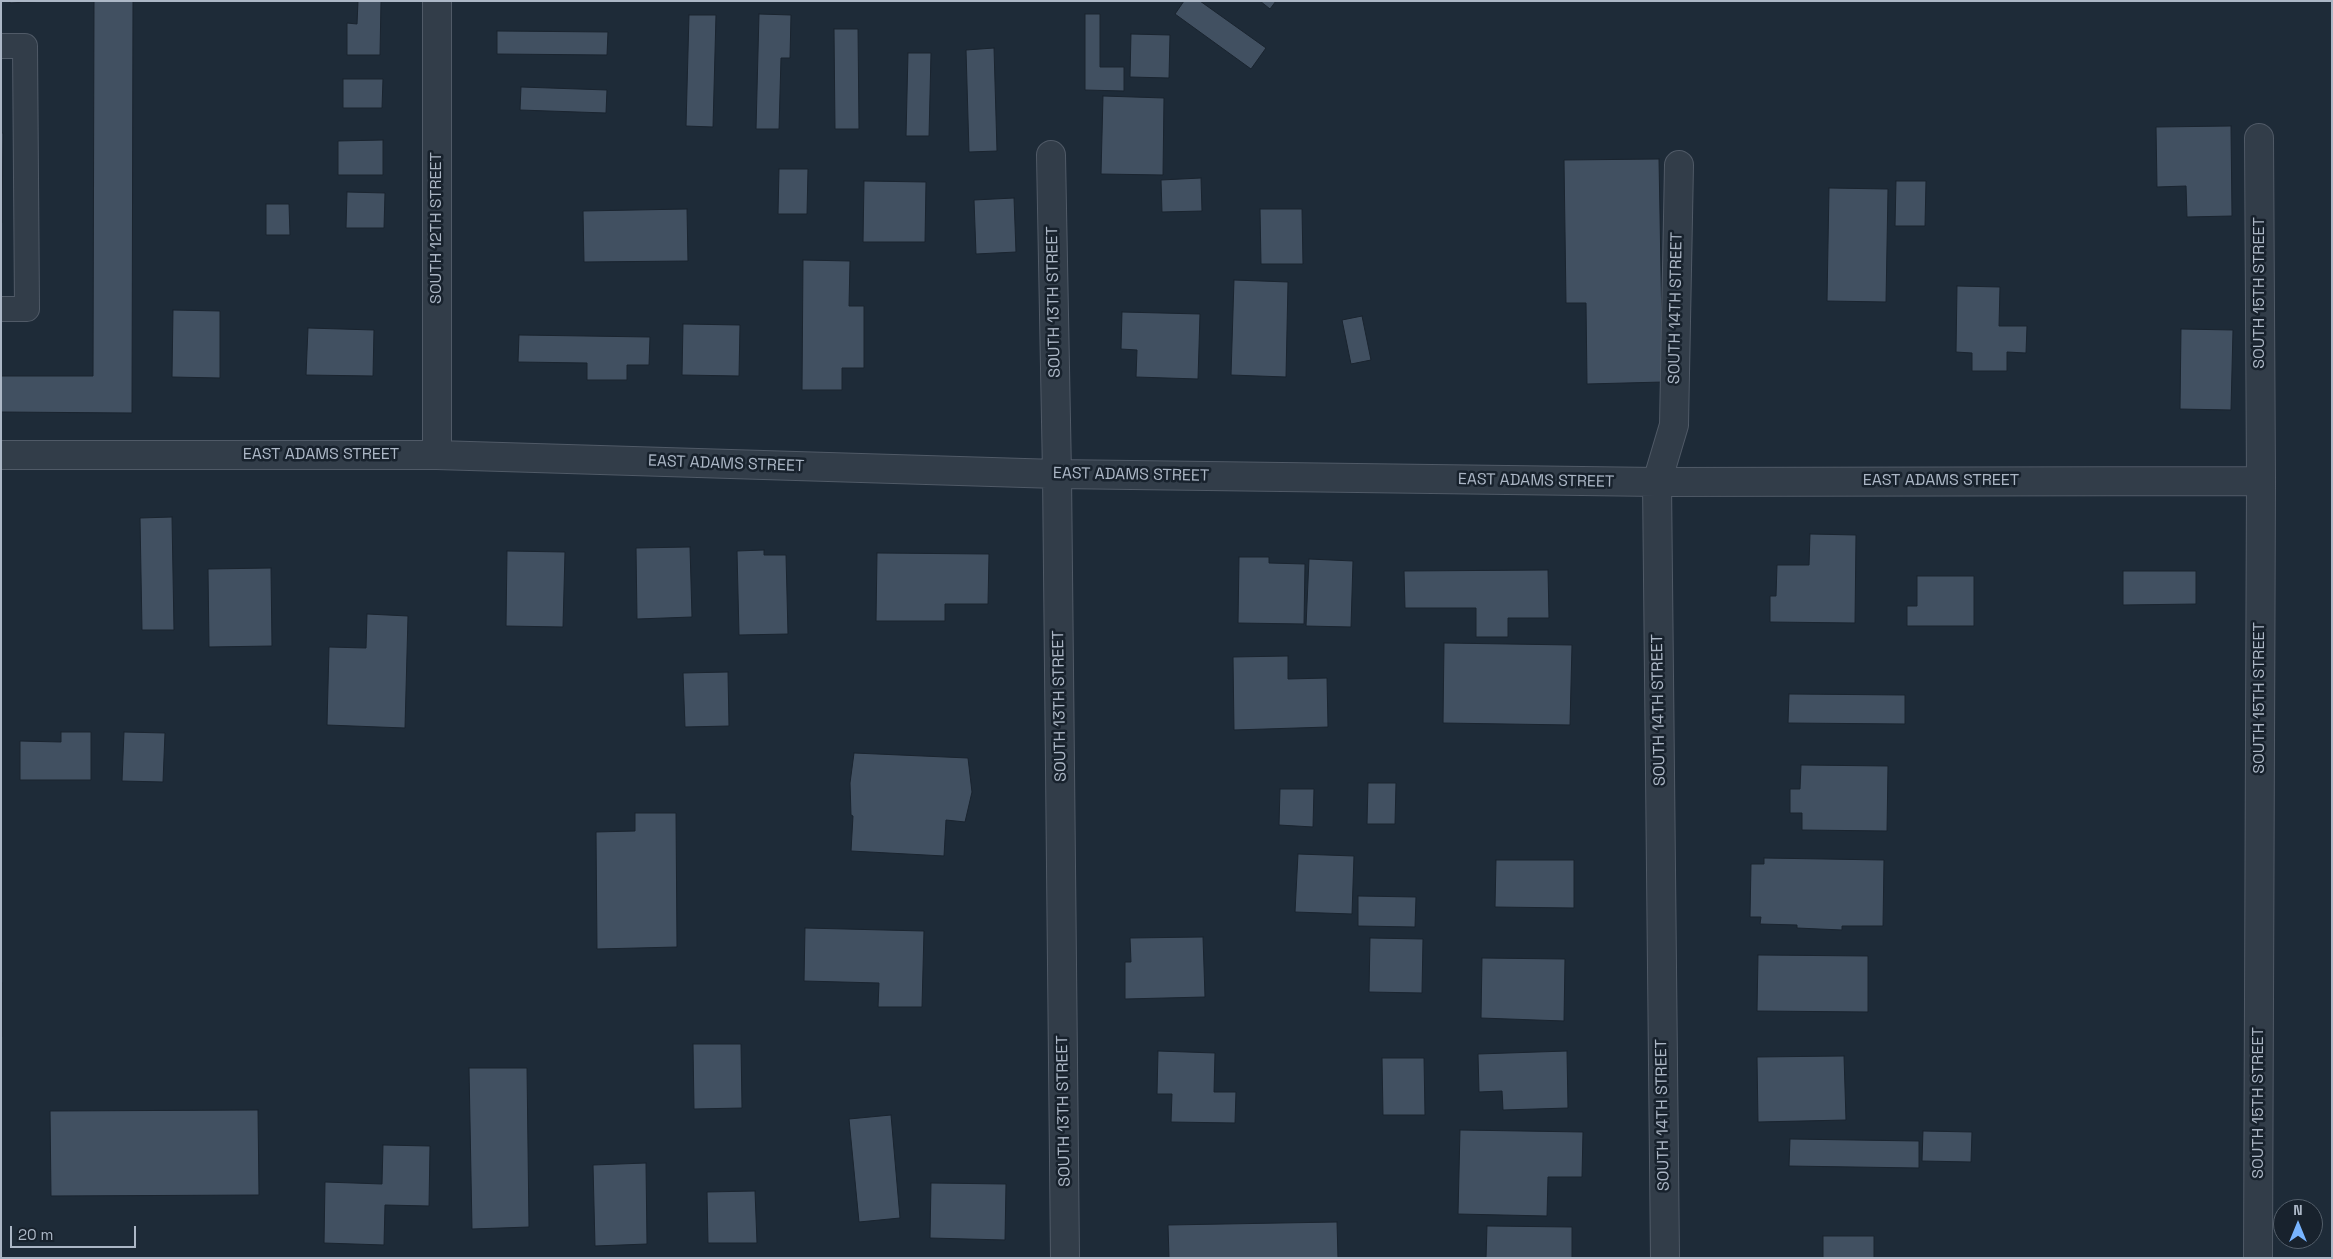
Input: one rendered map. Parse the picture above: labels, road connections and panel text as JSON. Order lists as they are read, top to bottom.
{
  "streets": {
    "street": [
      "SOUTH 12TH STREET",
      "SOUTH 15TH STREET",
      "SOUTH 13TH STREET",
      "SOUTH 14TH STREET",
      "EAST ADAMS STREET"
    ]
  },
  "crossings": [
    ["SOUTH 12TH STREET", "EAST ADAMS STREET"],
    ["SOUTH 15TH STREET", "EAST ADAMS STREET"],
    ["SOUTH 13TH STREET", "EAST ADAMS STREET"],
    ["SOUTH 14TH STREET", "EAST ADAMS STREET"]
  ],
  "scale_bar": "20 m",
  "north": "top"
}
